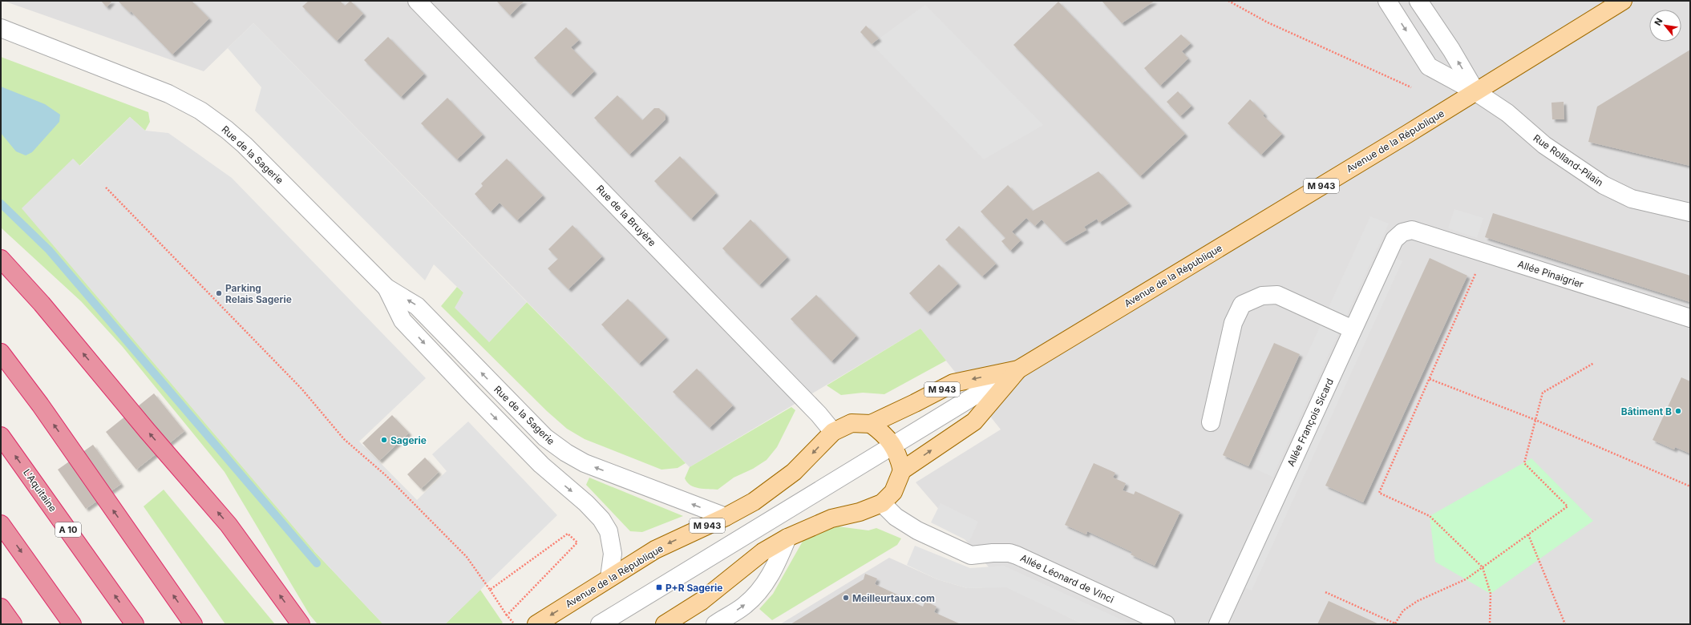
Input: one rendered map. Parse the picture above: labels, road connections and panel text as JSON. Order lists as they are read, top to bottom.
{
  "streets": {
    "highway": ["L'Aquitaine", "A 10"],
    "main road": ["Avenue de la République", "M 943"],
    "street": [
      "Rue de la Sagerie",
      "Rue Rolland-Pilain",
      "Rue de la Bruyère",
      "Allée Pinaigrier",
      "Allée François Sicard",
      "Allée Léonard de Vinci"
    ]
  },
  "crossings": [
    ["Avenue de la République", "Rue de la Sagerie"],
    ["Avenue de la République", "Rue Rolland-Pilain"],
    ["Avenue de la République", "Rue de la Bruyère"],
    ["Allée Pinaigrier", "Allée François Sicard"]
  ],
  "places": {
    "other": [
      "Parking Relais Sagerie",
      "Bâtiment B",
      "Sagerie",
      "Meilleurtaux.com"
    ],
    "transit": ["P+R Sagerie"]
  },
  "north": "top left"
}
